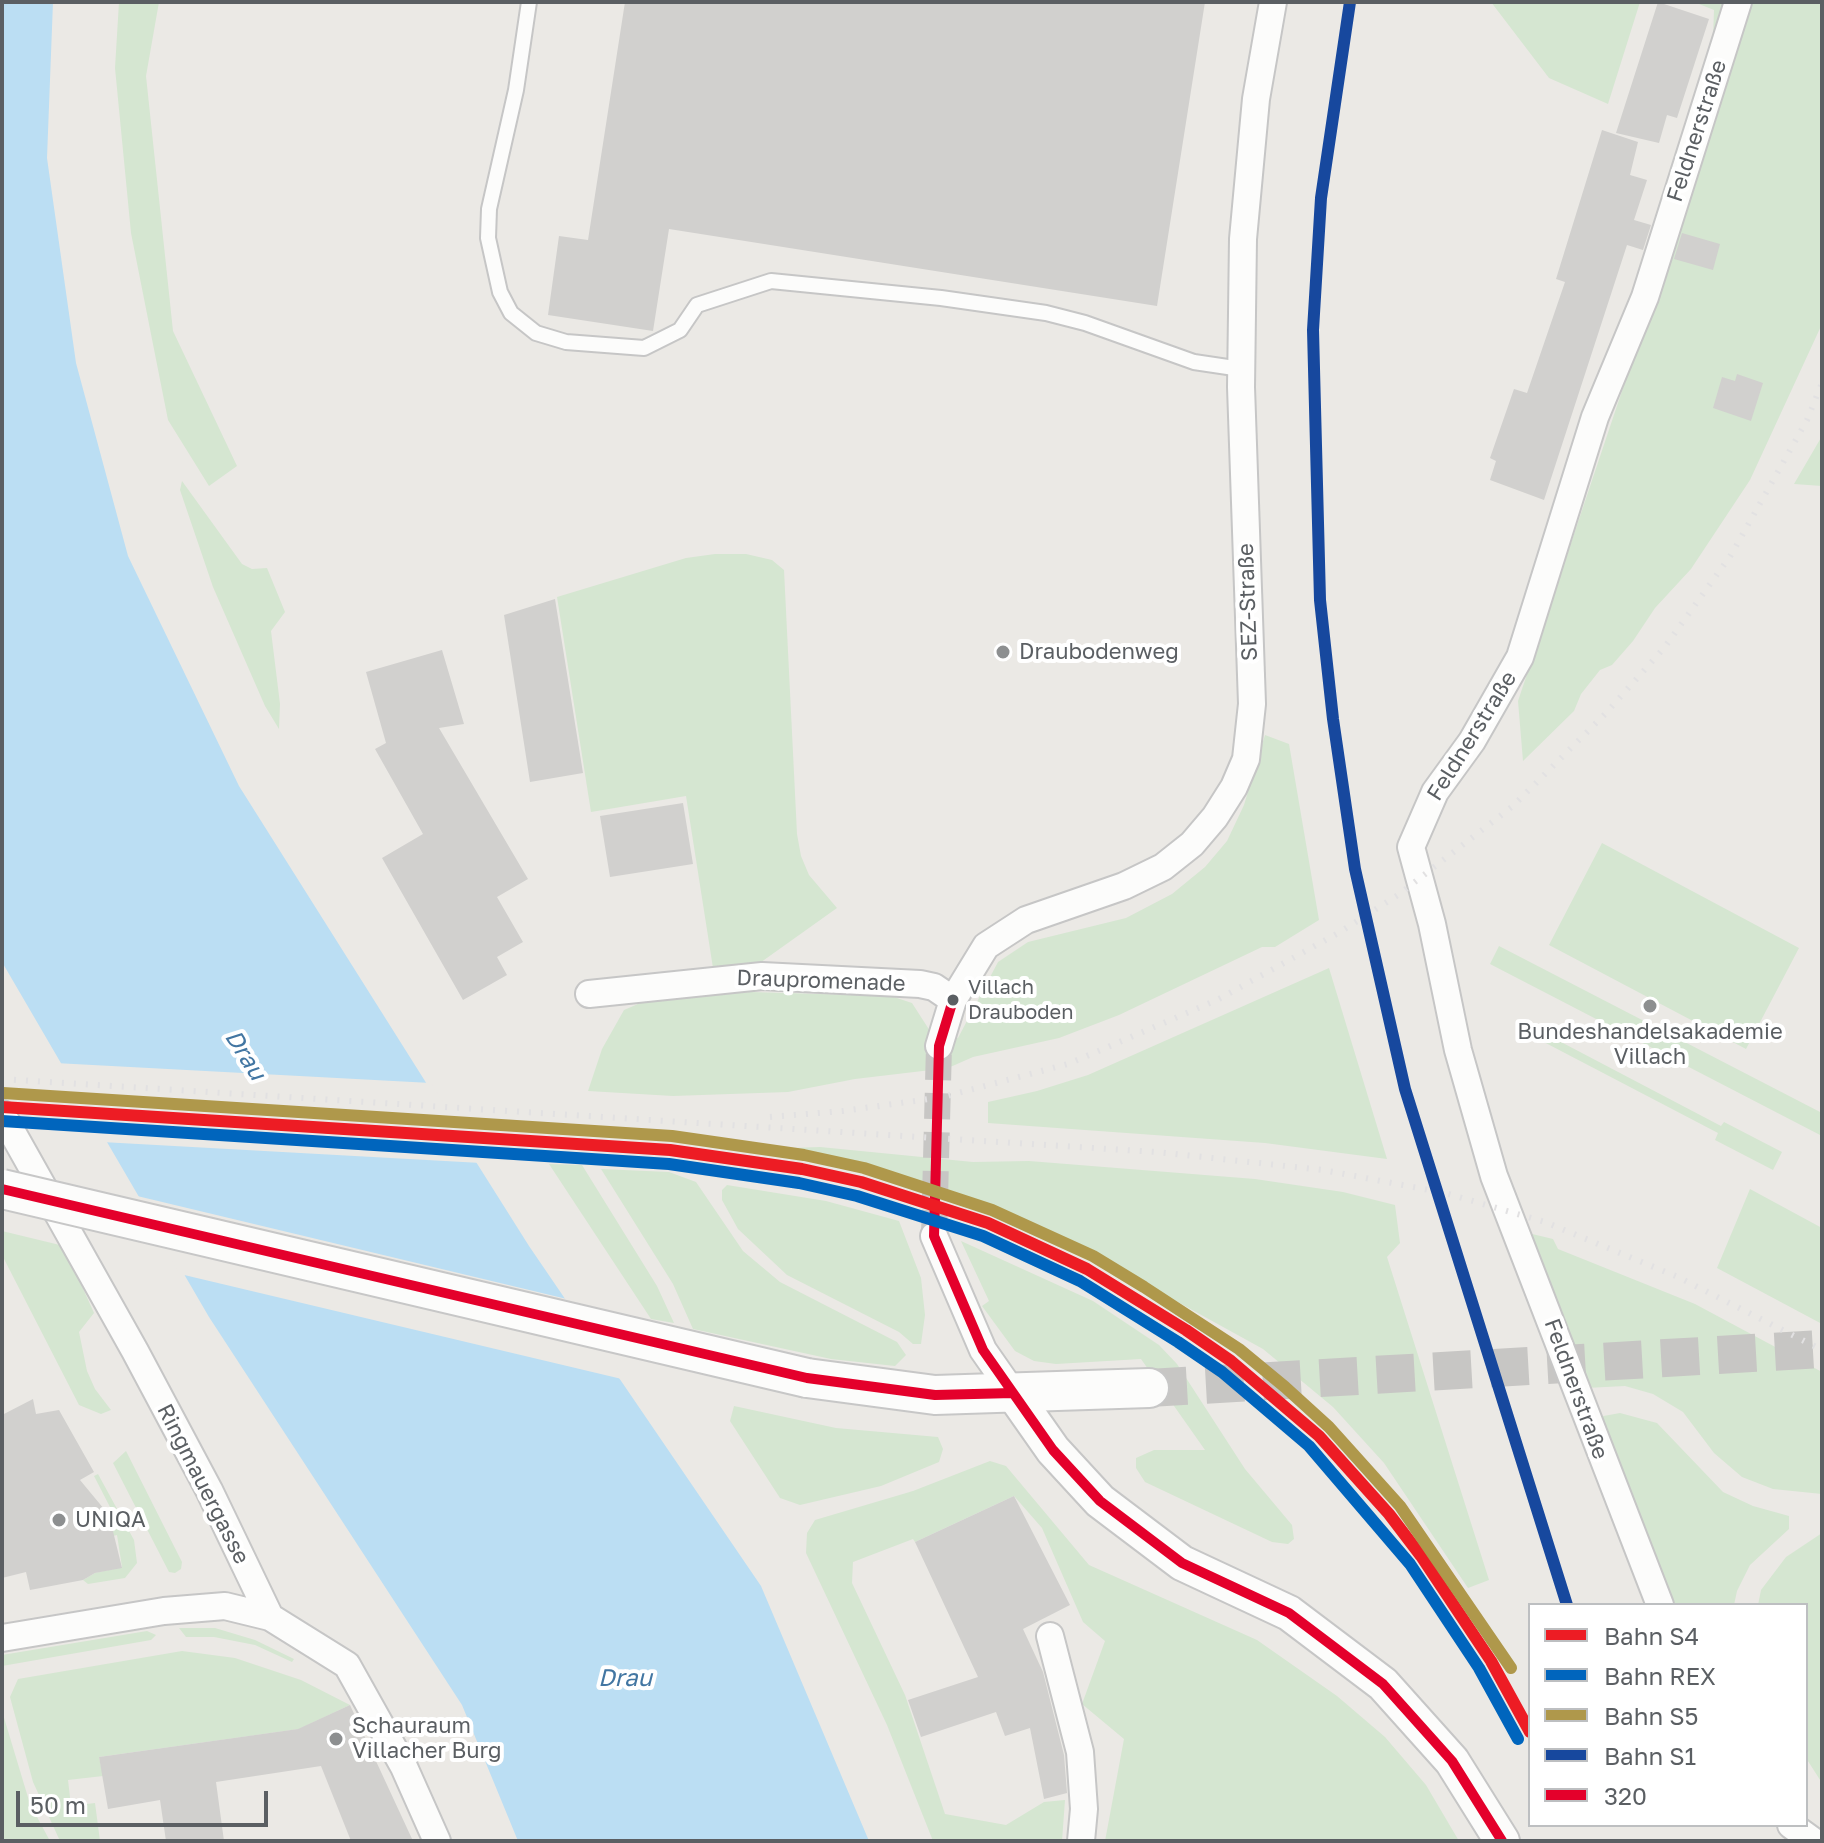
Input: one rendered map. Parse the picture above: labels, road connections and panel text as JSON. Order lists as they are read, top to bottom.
{
  "streets": {
    "street": [
      "Feldnerstraße",
      "SEZ-Straße",
      "Draupromenade",
      "Ringmauergasse"
    ]
  },
  "crossings": [
    ["SEZ-Straße", "Draupromenade"]
  ],
  "water": ["Drau"],
  "places": [
    "Draubodenweg",
    "Villach Drauboden",
    "Bundeshandelsakademie Villach",
    "UNIQA",
    "Schauraum Villacher Burg"
  ],
  "lines": [
    "rail line S1",
    "transit line 320",
    "rail line S5",
    "rail line S4",
    "rail line REX"
  ],
  "legend": [
    "Bahn S4",
    "Bahn REX",
    "Bahn S5",
    "Bahn S1",
    "320"
  ],
  "scale_bar": "50 m"
}
